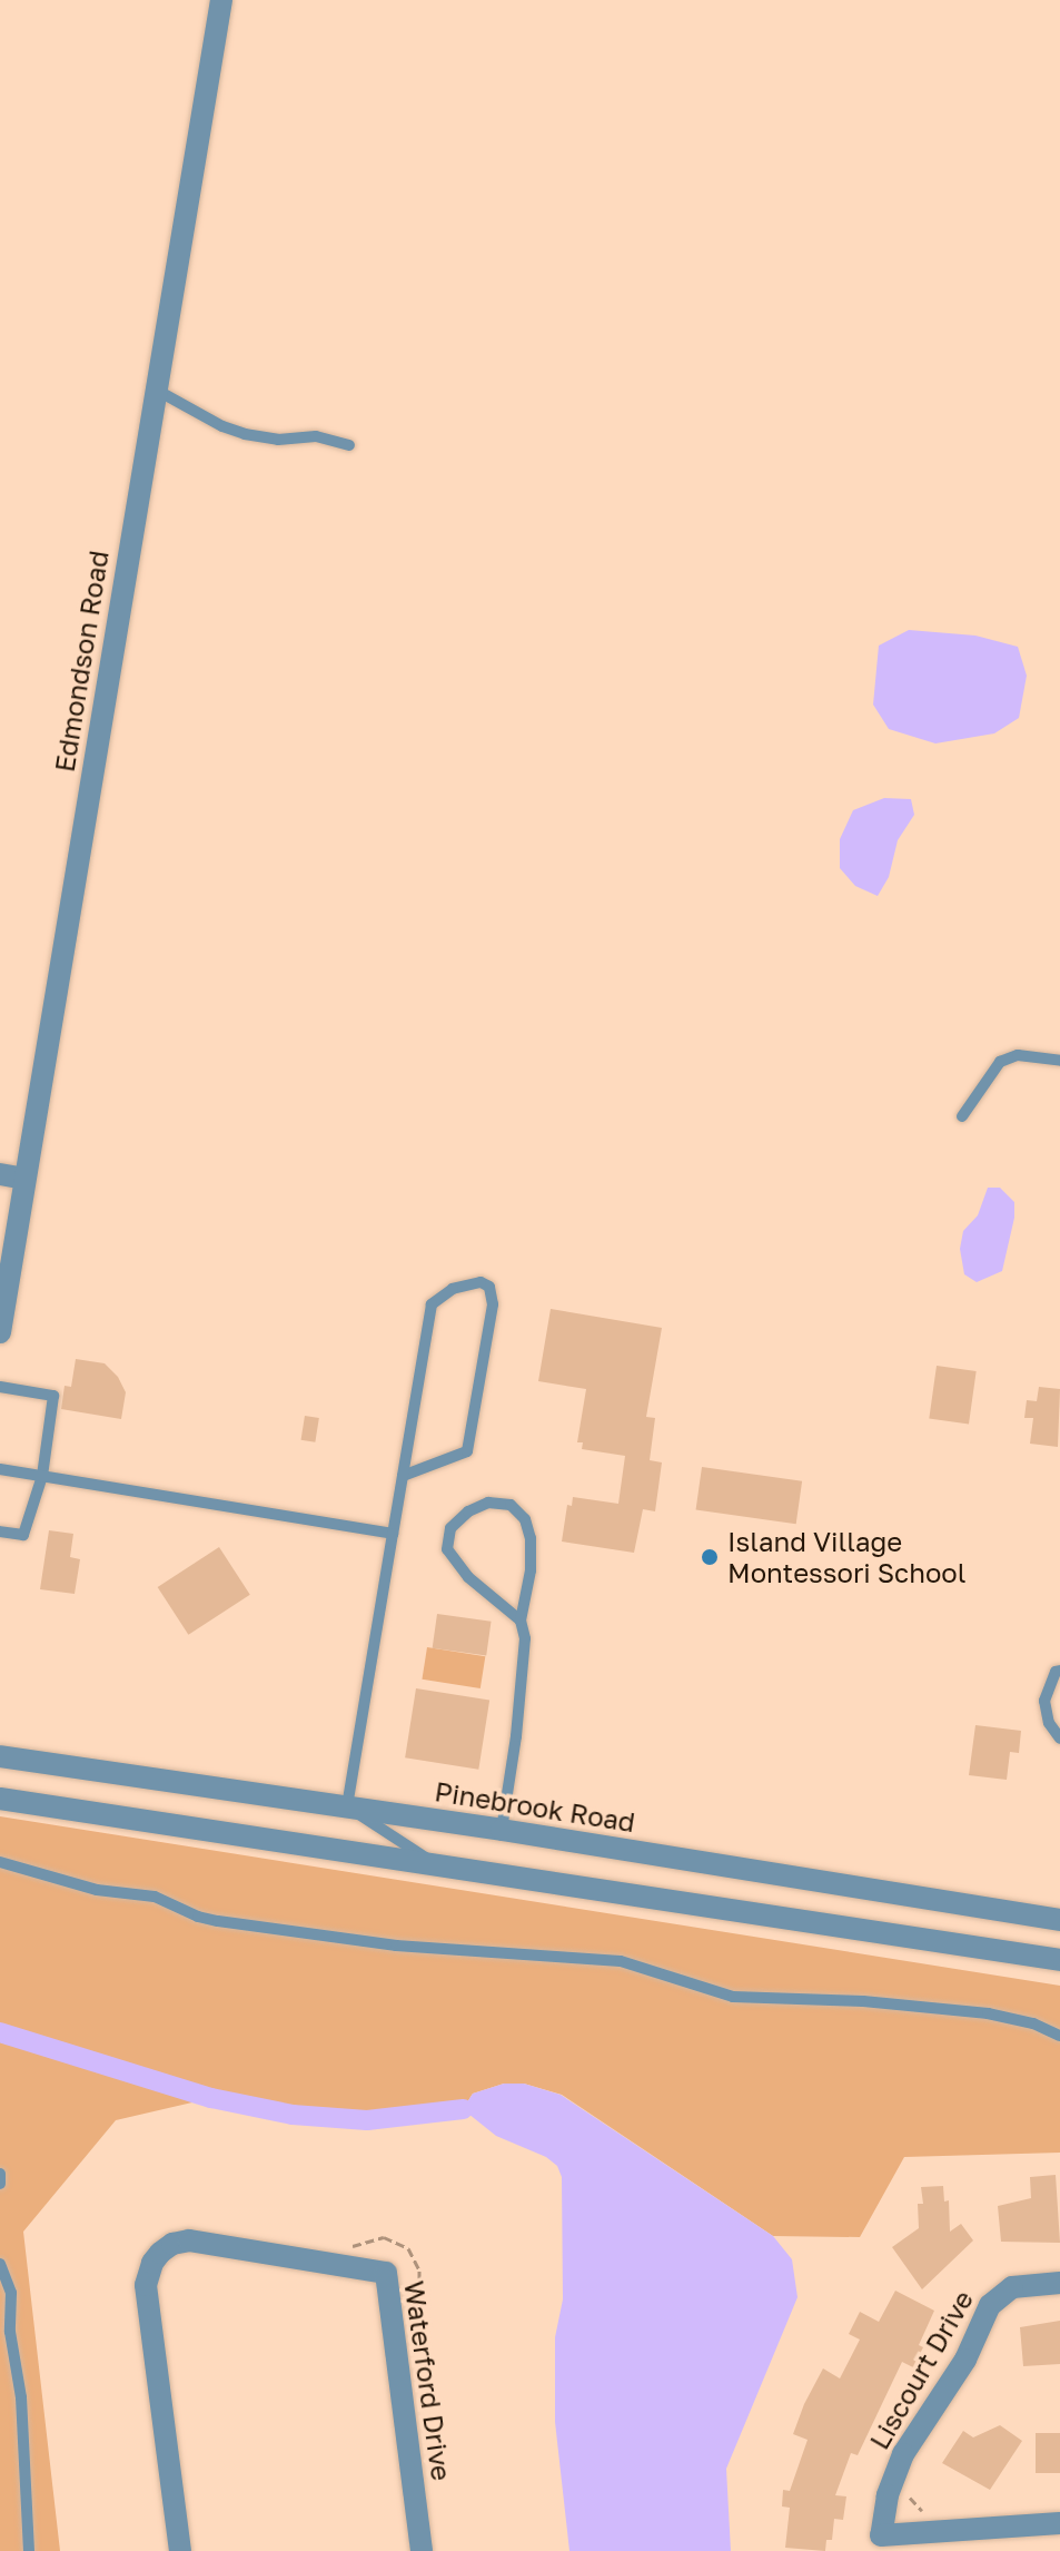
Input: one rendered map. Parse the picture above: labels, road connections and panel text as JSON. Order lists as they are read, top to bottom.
{
  "streets": {
    "street": [
      "Edmondson Road",
      "Pinebrook Road",
      "Liscourt Drive",
      "Waterford Drive"
    ]
  },
  "places": ["Island Village Montessori School"]
}
